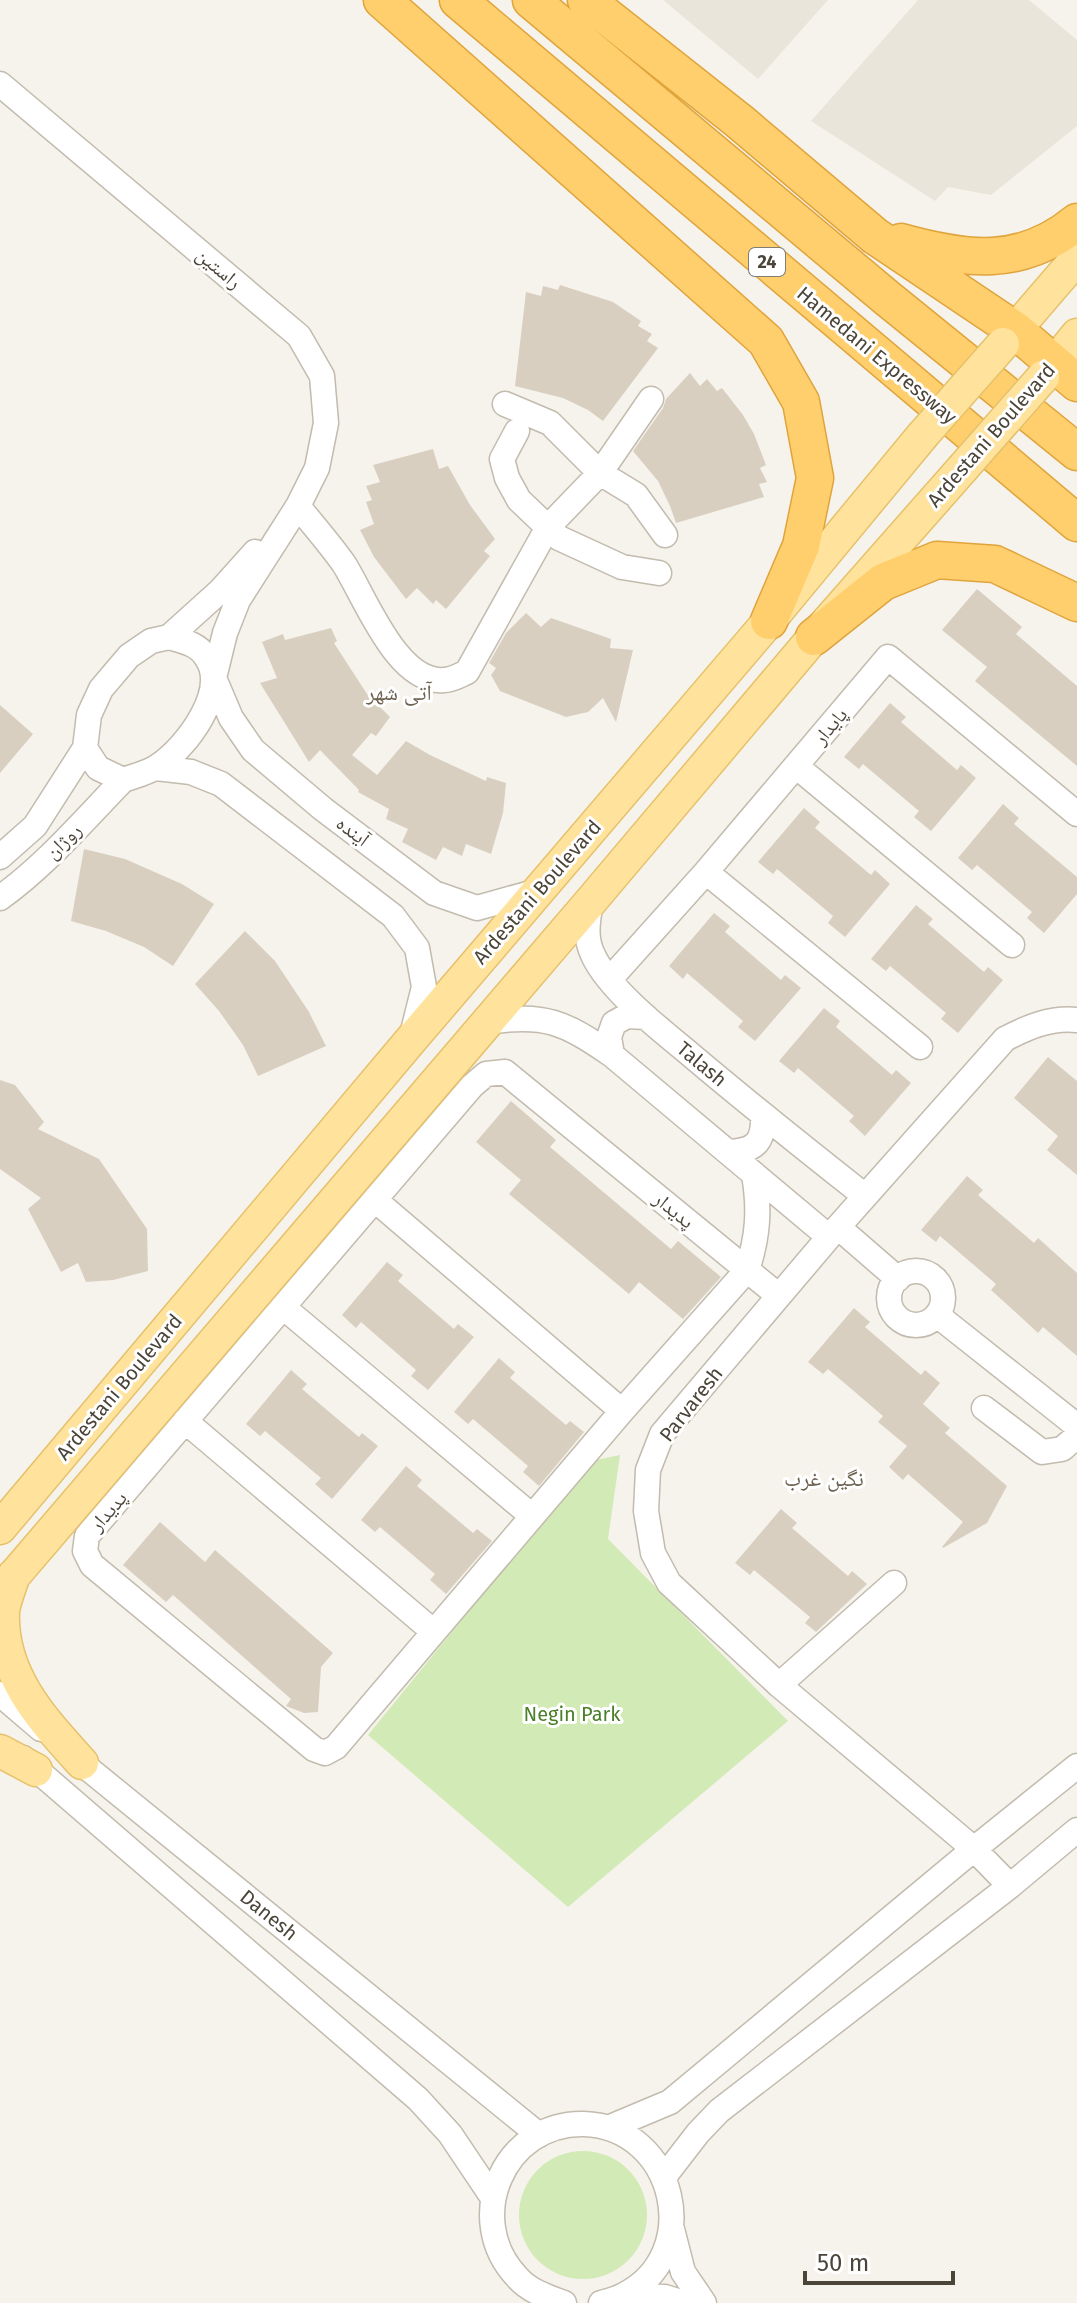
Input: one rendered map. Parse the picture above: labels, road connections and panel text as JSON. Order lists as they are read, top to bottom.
{
  "streets": {
    "highway": ["24", "Hamedani Expressway"],
    "main road": ["Ardestani Boulevard"],
    "street": [
      "راستین",
      "پایدار",
      "آینده",
      "روژان",
      "Talash",
      "پدیدار",
      "Parvaresh",
      "Danesh"
    ]
  },
  "crossings": [
    ["Ardestani Boulevard", "آینده"],
    ["Ardestani Boulevard", "Talash"],
    ["پایدار", "Talash"],
    ["آینده", "روژان"],
    ["Talash", "Parvaresh"]
  ],
  "districts": ["آتی شهر", "نگین غرب"],
  "parks": ["Negin Park"],
  "scale_bar": "50 m"
}
